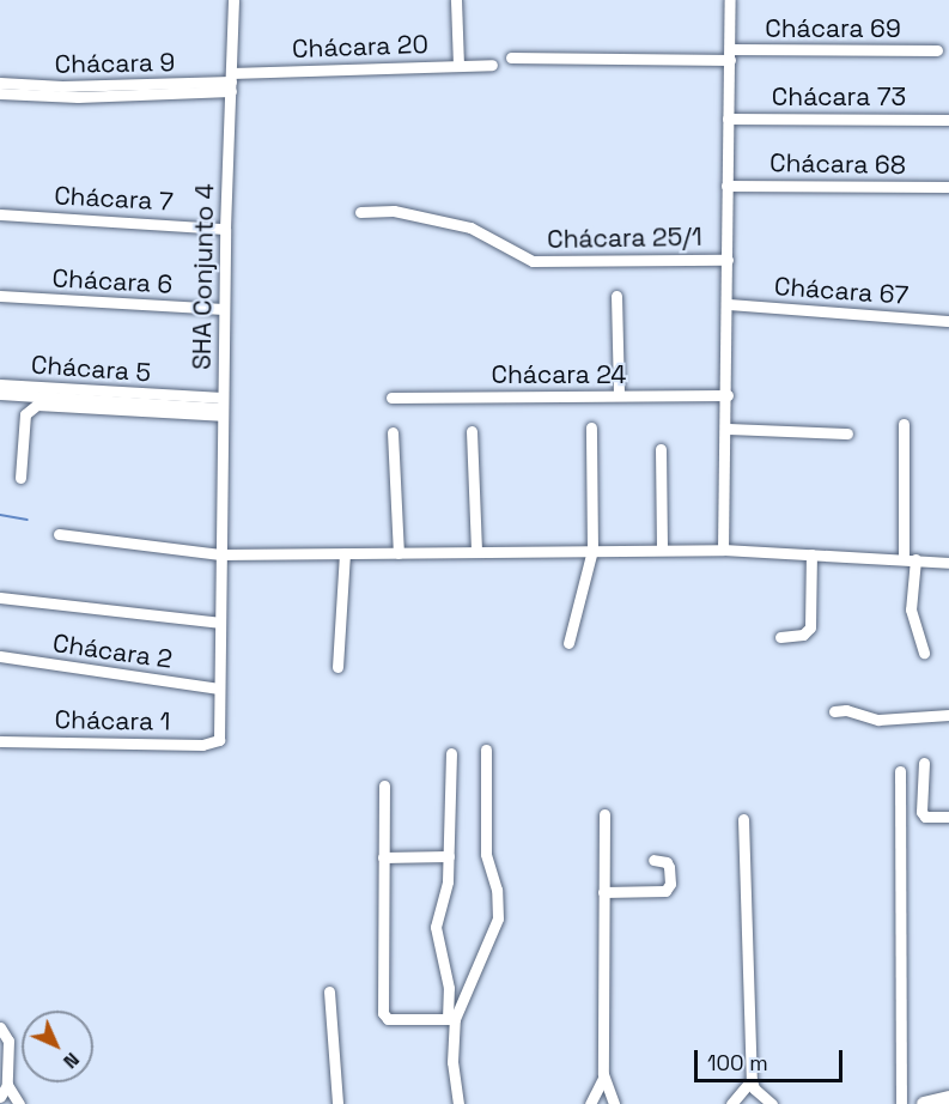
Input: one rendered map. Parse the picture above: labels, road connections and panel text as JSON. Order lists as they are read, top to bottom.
{
  "streets": {
    "street": [
      "Chácara 69",
      "Chácara 20",
      "Chácara 9",
      "Chácara 73",
      "Chácara 68",
      "Chácara 7",
      "Chácara 25/1",
      "SHA Conjunto 4",
      "Chácara 6",
      "Chácara 67",
      "Chácara 5",
      "Chácara 24",
      "Chácara 2",
      "Chácara 1"
    ]
  },
  "crossings": [
    ["Chácara 20", "Chácara 9"],
    ["Chácara 20", "SHA Conjunto 4"],
    ["Chácara 9", "SHA Conjunto 4"],
    ["Chácara 7", "SHA Conjunto 4"],
    ["SHA Conjunto 4", "Chácara 6"],
    ["SHA Conjunto 4", "Chácara 5"],
    ["SHA Conjunto 4", "Chácara 2"],
    ["SHA Conjunto 4", "Chácara 1"]
  ],
  "scale_bar": "100 m",
  "north": "bottom right"
}
